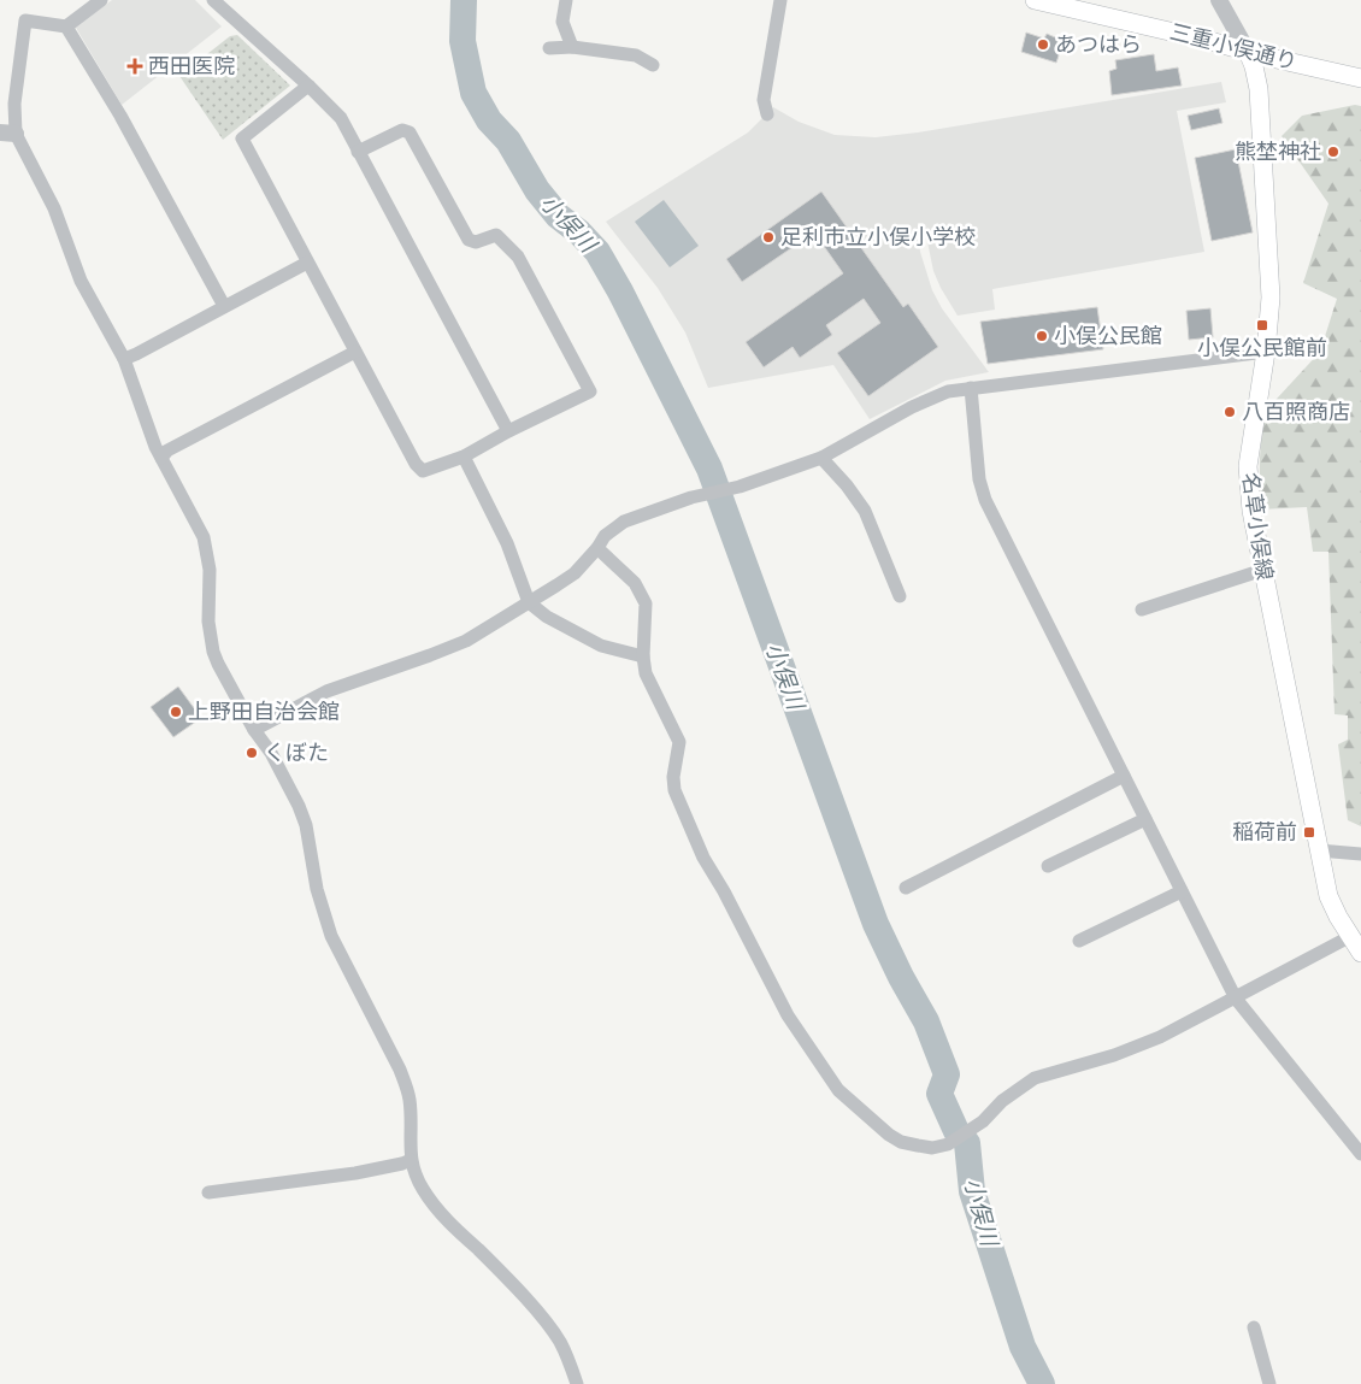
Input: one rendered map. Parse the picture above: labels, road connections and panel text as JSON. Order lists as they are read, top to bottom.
{
  "streets": {
    "main road": ["三重小俣通り", "名草小俣線"]
  },
  "crossings": [
    ["三重小俣通り", "名草小俣線"]
  ],
  "water": ["小俣川"],
  "places": {
    "other": [
      "あつはら",
      "熊埜神社",
      "足利市立小俣小学校",
      "小俣公民館",
      "八百照商店",
      "上野田自治会館",
      "くぼた"
    ],
    "health": ["西田医院"],
    "transit": ["小俣公民館前", "稲荷前"]
  }
}
